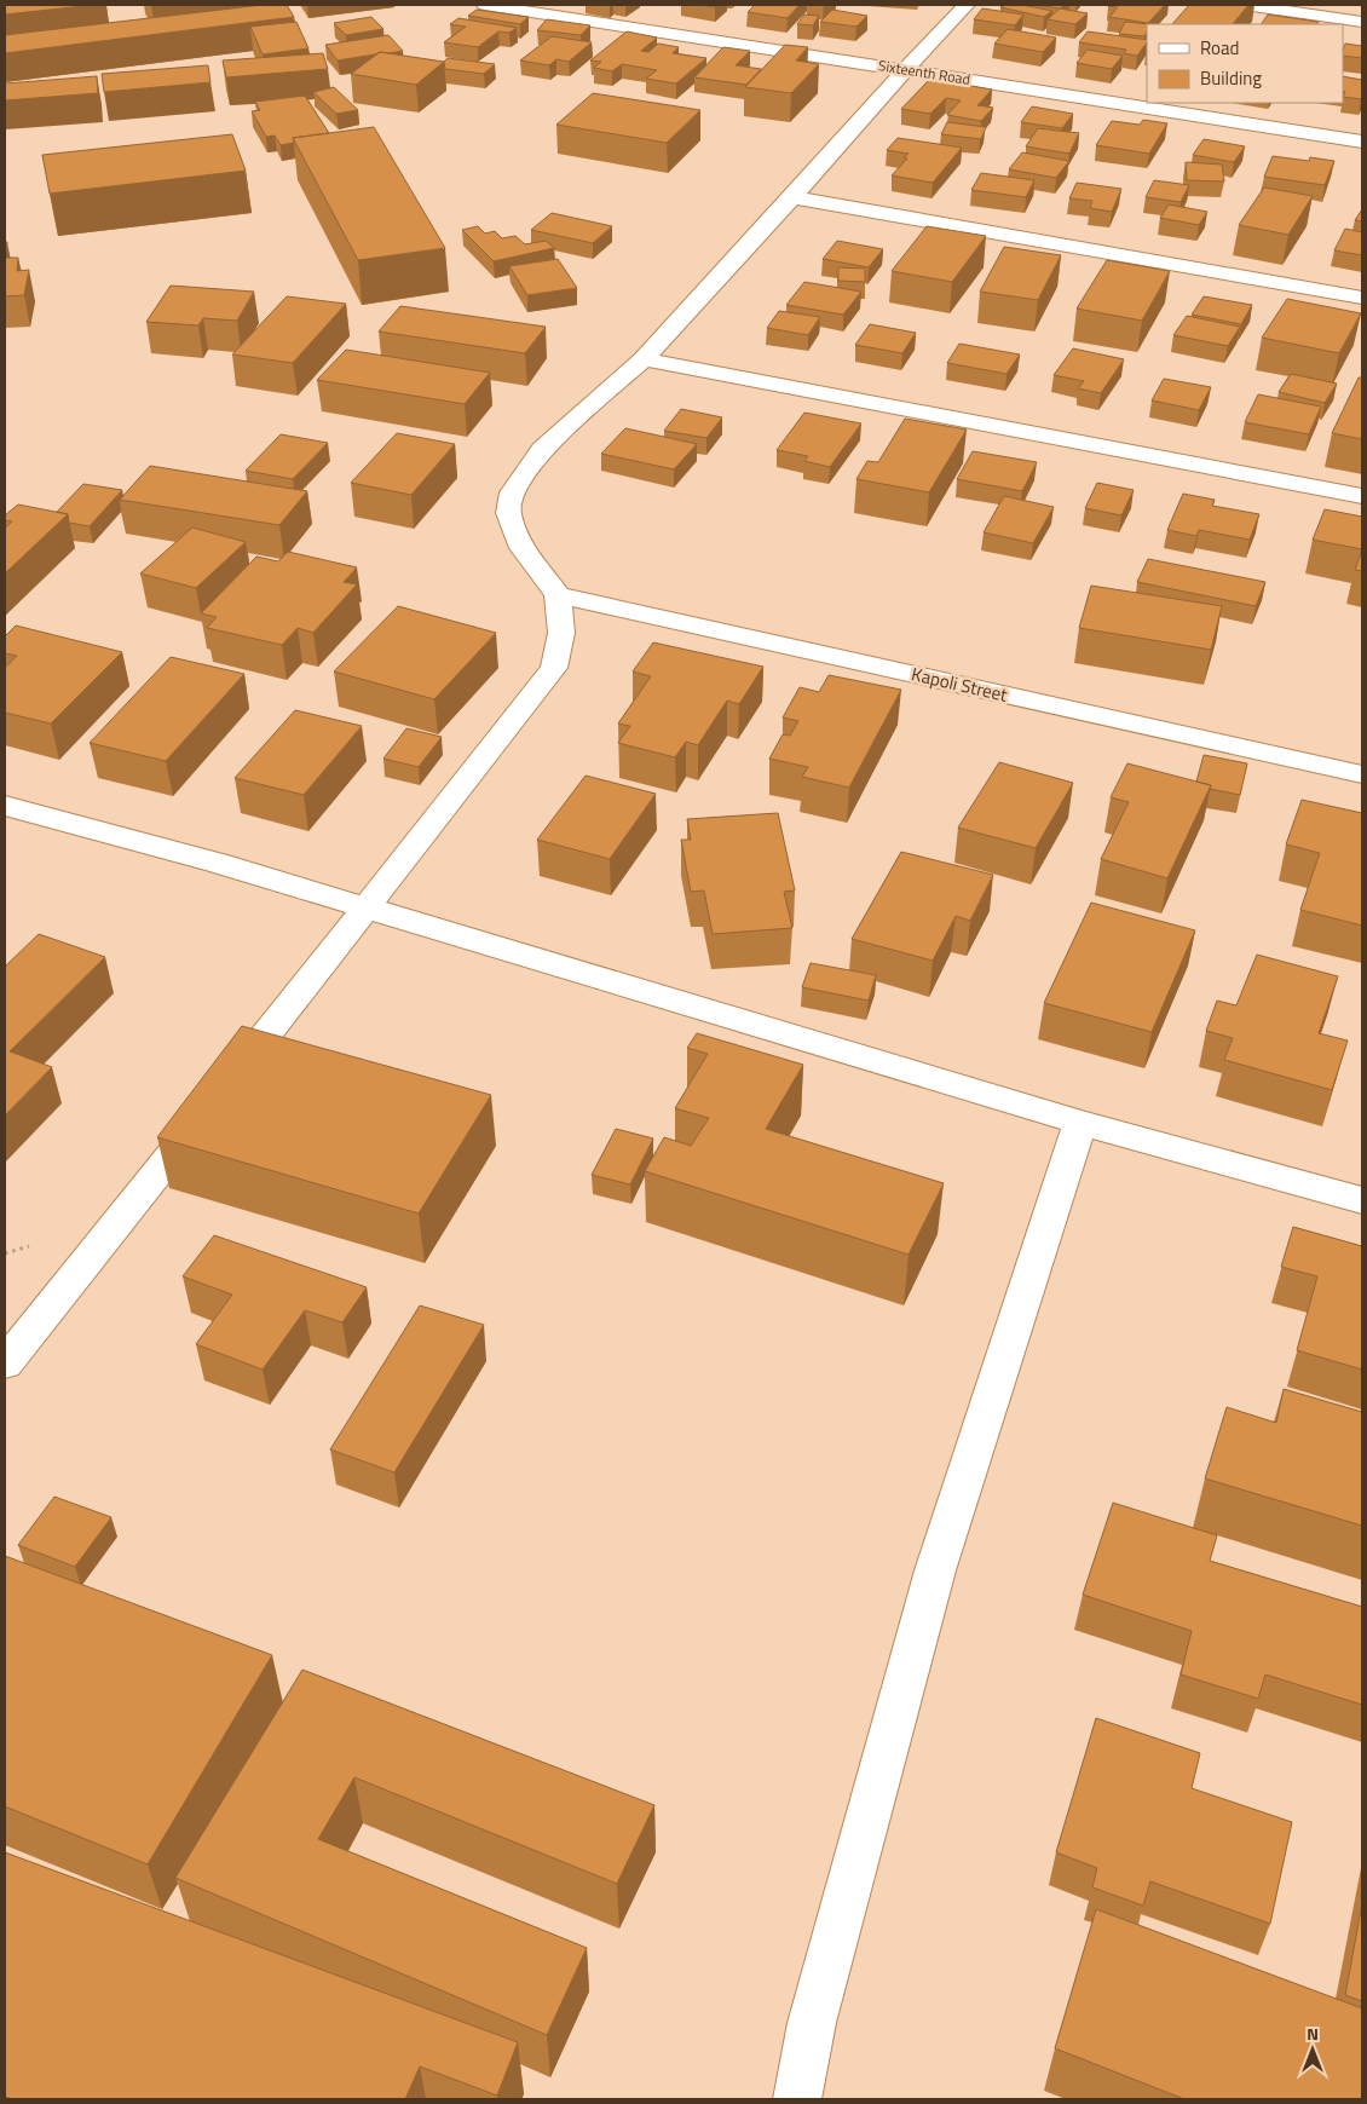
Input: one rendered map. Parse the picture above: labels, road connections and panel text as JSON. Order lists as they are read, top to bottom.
{
  "streets": {
    "street": ["Sixteenth Road", "Kapoli Street"]
  },
  "legend": ["Road", "Building"],
  "north": "top"
}
